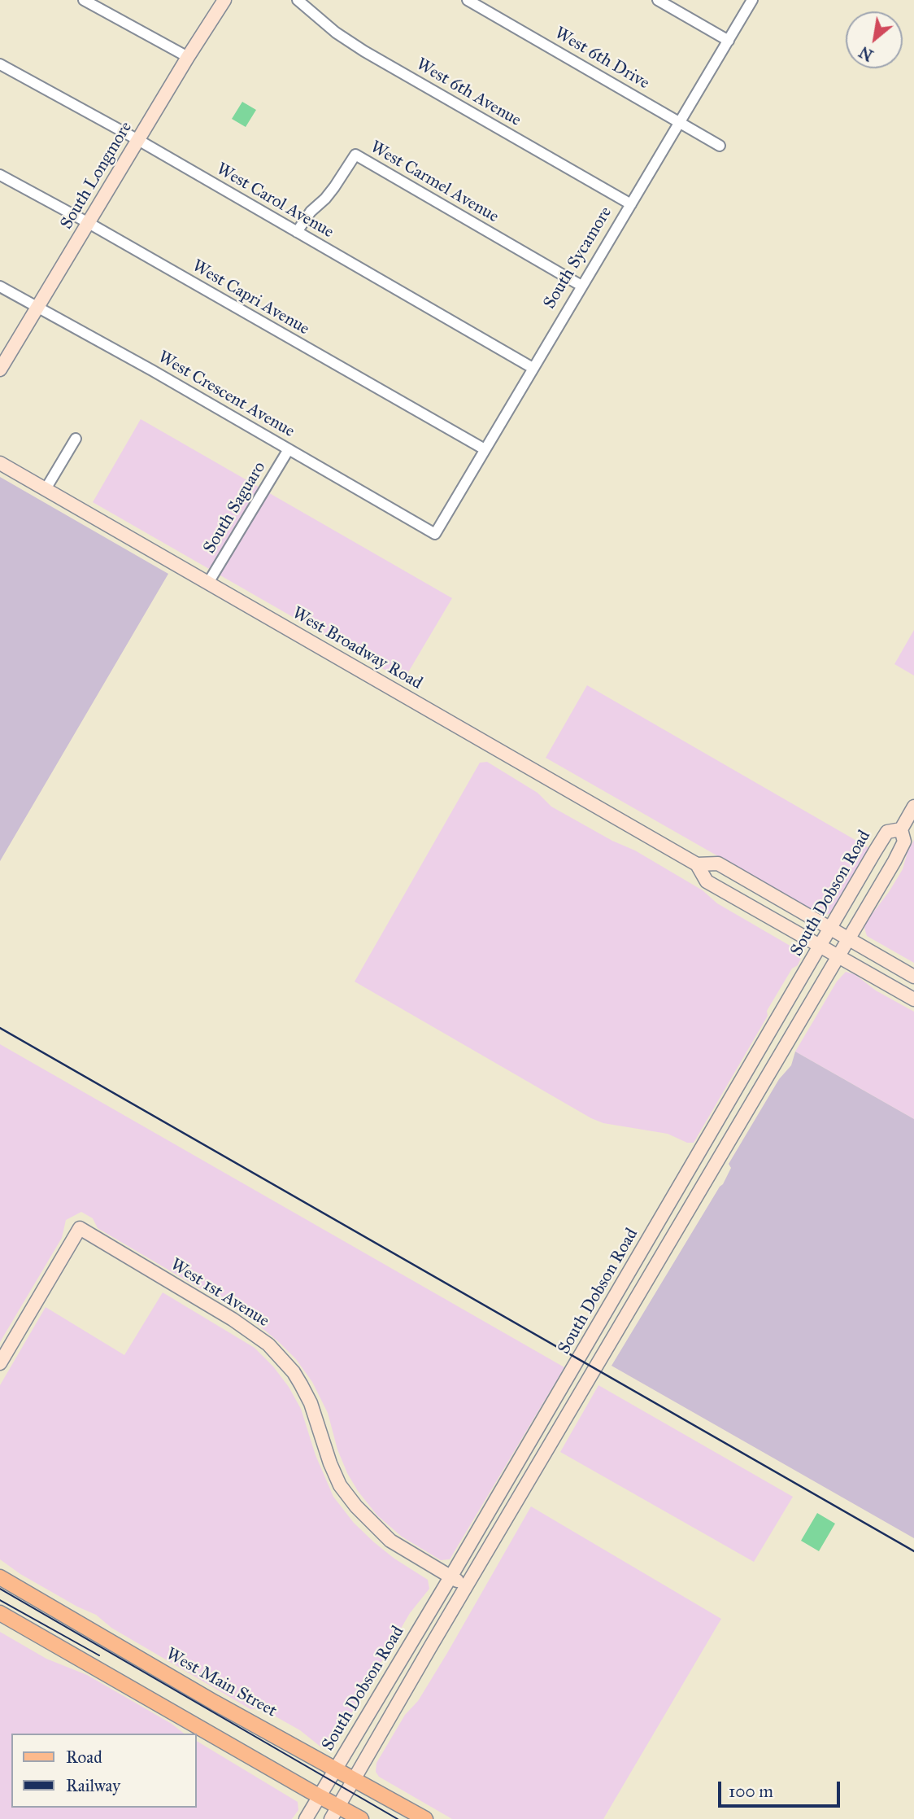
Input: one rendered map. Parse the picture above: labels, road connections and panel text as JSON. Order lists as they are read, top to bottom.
{
  "streets": {
    "main road": [
      "South Longmore",
      "West Broadway Road",
      "South Dobson Road",
      "West 1st Avenue",
      "West Main Street"
    ],
    "street": [
      "West 6th Drive",
      "West 6th Avenue",
      "West Carmel Avenue",
      "West Carol Avenue",
      "South Sycamore",
      "West Capri Avenue",
      "West Crescent Avenue",
      "South Saguaro"
    ]
  },
  "crossings": [
    ["West 6th Drive", "South Sycamore"],
    ["West 6th Avenue", "South Sycamore"],
    ["South Longmore", "West Carol Avenue"],
    ["South Longmore", "West Capri Avenue"],
    ["South Longmore", "West Crescent Avenue"],
    ["West Carmel Avenue", "West Carol Avenue"],
    ["West Carmel Avenue", "South Sycamore"],
    ["West Carol Avenue", "South Sycamore"],
    ["South Sycamore", "West Capri Avenue"],
    ["South Sycamore", "West Crescent Avenue"],
    ["West Crescent Avenue", "South Saguaro"],
    ["South Saguaro", "West Broadway Road"],
    ["West Broadway Road", "South Dobson Road"],
    ["South Dobson Road", "West 1st Avenue"],
    ["South Dobson Road", "West Main Street"]
  ],
  "legend": ["Road", "Railway"],
  "scale_bar": "100 m",
  "north": "bottom left"
}
